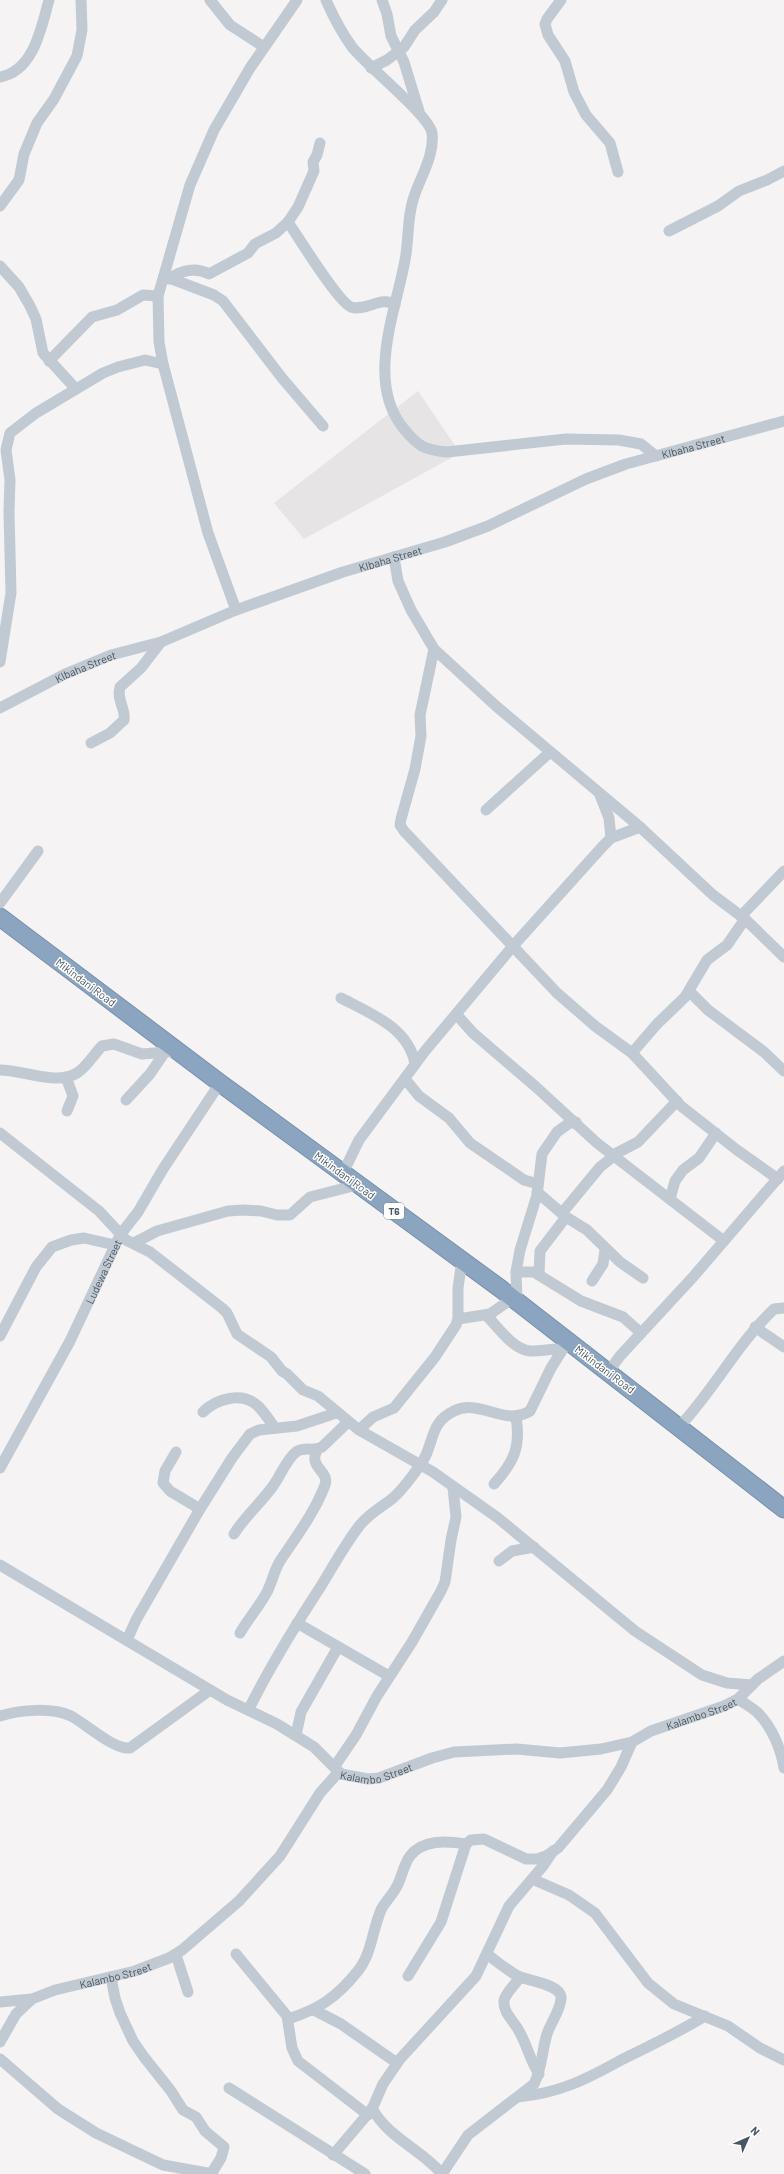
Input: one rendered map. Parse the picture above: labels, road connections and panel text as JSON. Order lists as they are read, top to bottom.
{
  "streets": {
    "highway": ["Mikindani Road", "T6"],
    "street": ["KIbaha Street", "Ludewa Street", "Kalambo Street"]
  },
  "crossings": [
    ["Mikindani Road", "Ludewa Street"]
  ],
  "north": "top right"
}
